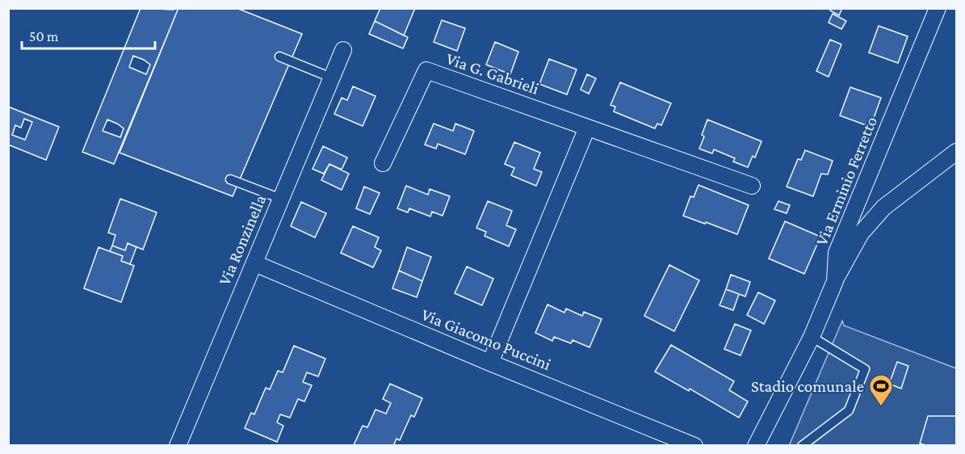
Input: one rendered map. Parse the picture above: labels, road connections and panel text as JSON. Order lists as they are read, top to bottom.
{
  "streets": {
    "street": [
      "Via G. Gabrieli",
      "Via Erminio Ferretto",
      "Via Ronzinella",
      "Via Giacomo Puccini"
    ]
  },
  "places": {
    "sports": ["Stadio comunale"]
  },
  "scale_bar": "50 m"
}
